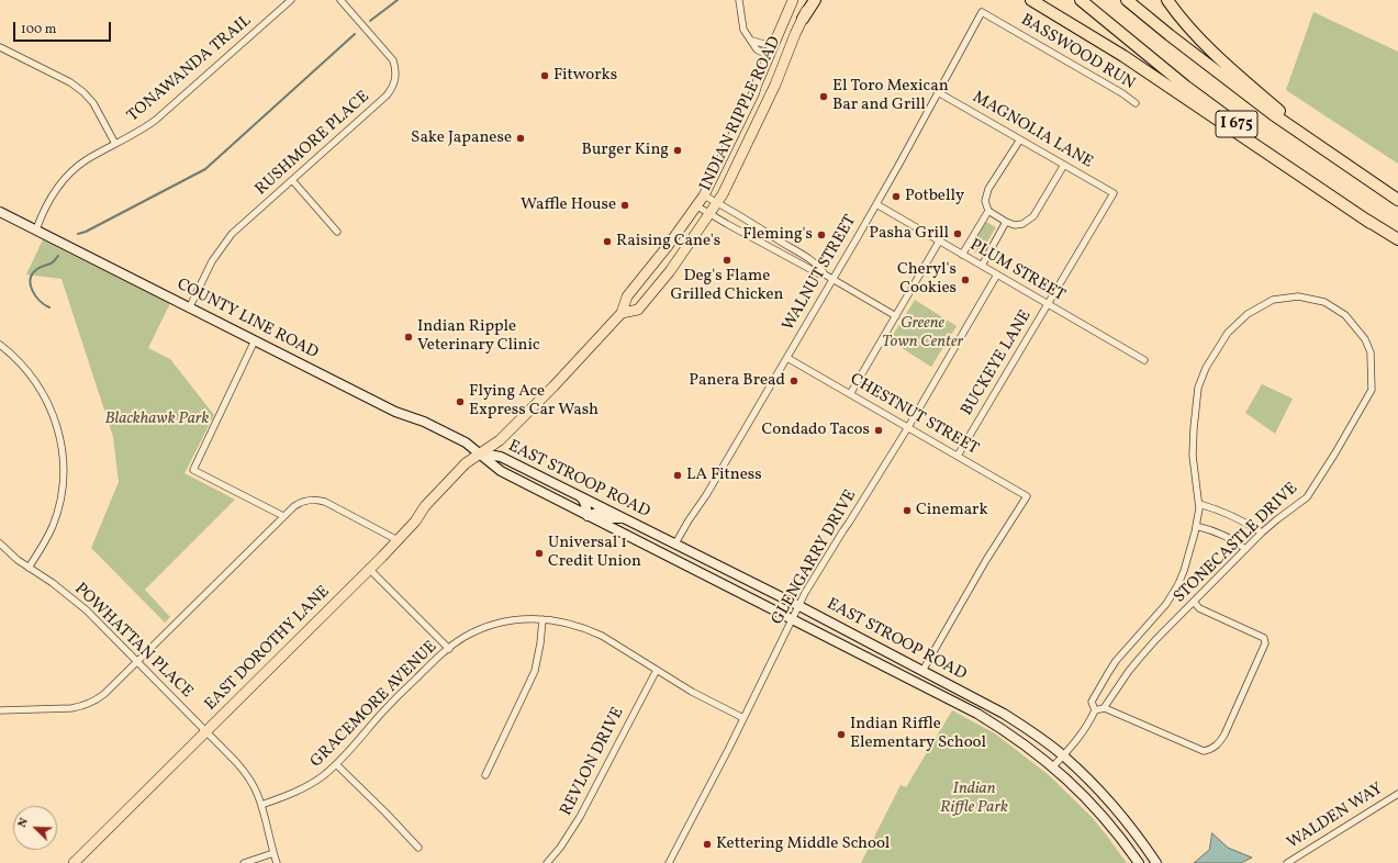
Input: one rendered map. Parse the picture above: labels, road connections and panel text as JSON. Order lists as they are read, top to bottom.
{
  "streets": {
    "highway": ["I 675"],
    "main road": [
      "INDIAN RIPPLE ROAD",
      "COUNTY LINE ROAD",
      "EAST STROOP ROAD",
      "EAST DOROTHY LANE"
    ],
    "street": [
      "BASSWOOD RUN",
      "TONAWANDA TRAIL",
      "MAGNOLIA LANE",
      "RUSHMORE PLACE",
      "PLUM STREET",
      "WALNUT STREET",
      "BUCKEYE LANE",
      "CHESTNUT STREET",
      "STONECASTLE DRIVE",
      "GLENGARRY DRIVE",
      "POWHATTAN PLACE",
      "GRACEMORE AVENUE",
      "REVLON DRIVE",
      "WALDEN WAY"
    ]
  },
  "crossings": [
    ["BASSWOOD RUN", "WALNUT STREET"],
    ["TONAWANDA TRAIL", "COUNTY LINE ROAD"],
    ["INDIAN RIPPLE ROAD", "COUNTY LINE ROAD"],
    ["INDIAN RIPPLE ROAD", "EAST STROOP ROAD"],
    ["INDIAN RIPPLE ROAD", "EAST DOROTHY LANE"],
    ["MAGNOLIA LANE", "WALNUT STREET"],
    ["MAGNOLIA LANE", "BUCKEYE LANE"],
    ["RUSHMORE PLACE", "COUNTY LINE ROAD"],
    ["PLUM STREET", "WALNUT STREET"],
    ["PLUM STREET", "BUCKEYE LANE"],
    ["PLUM STREET", "GLENGARRY DRIVE"],
    ["WALNUT STREET", "CHESTNUT STREET"],
    ["WALNUT STREET", "EAST STROOP ROAD"],
    ["COUNTY LINE ROAD", "EAST STROOP ROAD"],
    ["COUNTY LINE ROAD", "EAST DOROTHY LANE"],
    ["BUCKEYE LANE", "CHESTNUT STREET"],
    ["CHESTNUT STREET", "EAST STROOP ROAD"],
    ["CHESTNUT STREET", "GLENGARRY DRIVE"],
    ["EAST STROOP ROAD", "GLENGARRY DRIVE"],
    ["EAST STROOP ROAD", "EAST DOROTHY LANE"],
    ["GLENGARRY DRIVE", "GRACEMORE AVENUE"],
    ["POWHATTAN PLACE", "EAST DOROTHY LANE"],
    ["POWHATTAN PLACE", "GRACEMORE AVENUE"],
    ["GRACEMORE AVENUE", "REVLON DRIVE"]
  ],
  "parks": ["Greene Town Center", "Blackhawk Park", "Indian Riffle Park"],
  "places": [
    "Fitworks",
    "El Toro Mexican Bar and Grill",
    "Sake Japanese",
    "Burger King",
    "Potbelly",
    "Waffle House",
    "Pasha Grill",
    "Fleming's",
    "Raising Cane's",
    "Deg's Flame Grilled Chicken",
    "Cheryl's Cookies",
    "Indian Ripple Veterinary Clinic",
    "Panera Bread",
    "Flying Ace Express Car Wash",
    "Condado Tacos",
    "LA Fitness",
    "Cinemark",
    "Universal 1 Credit Union",
    "Indian Riffle Elementary School",
    "Kettering Middle School"
  ],
  "scale_bar": "100 m",
  "north": "top left"
}
